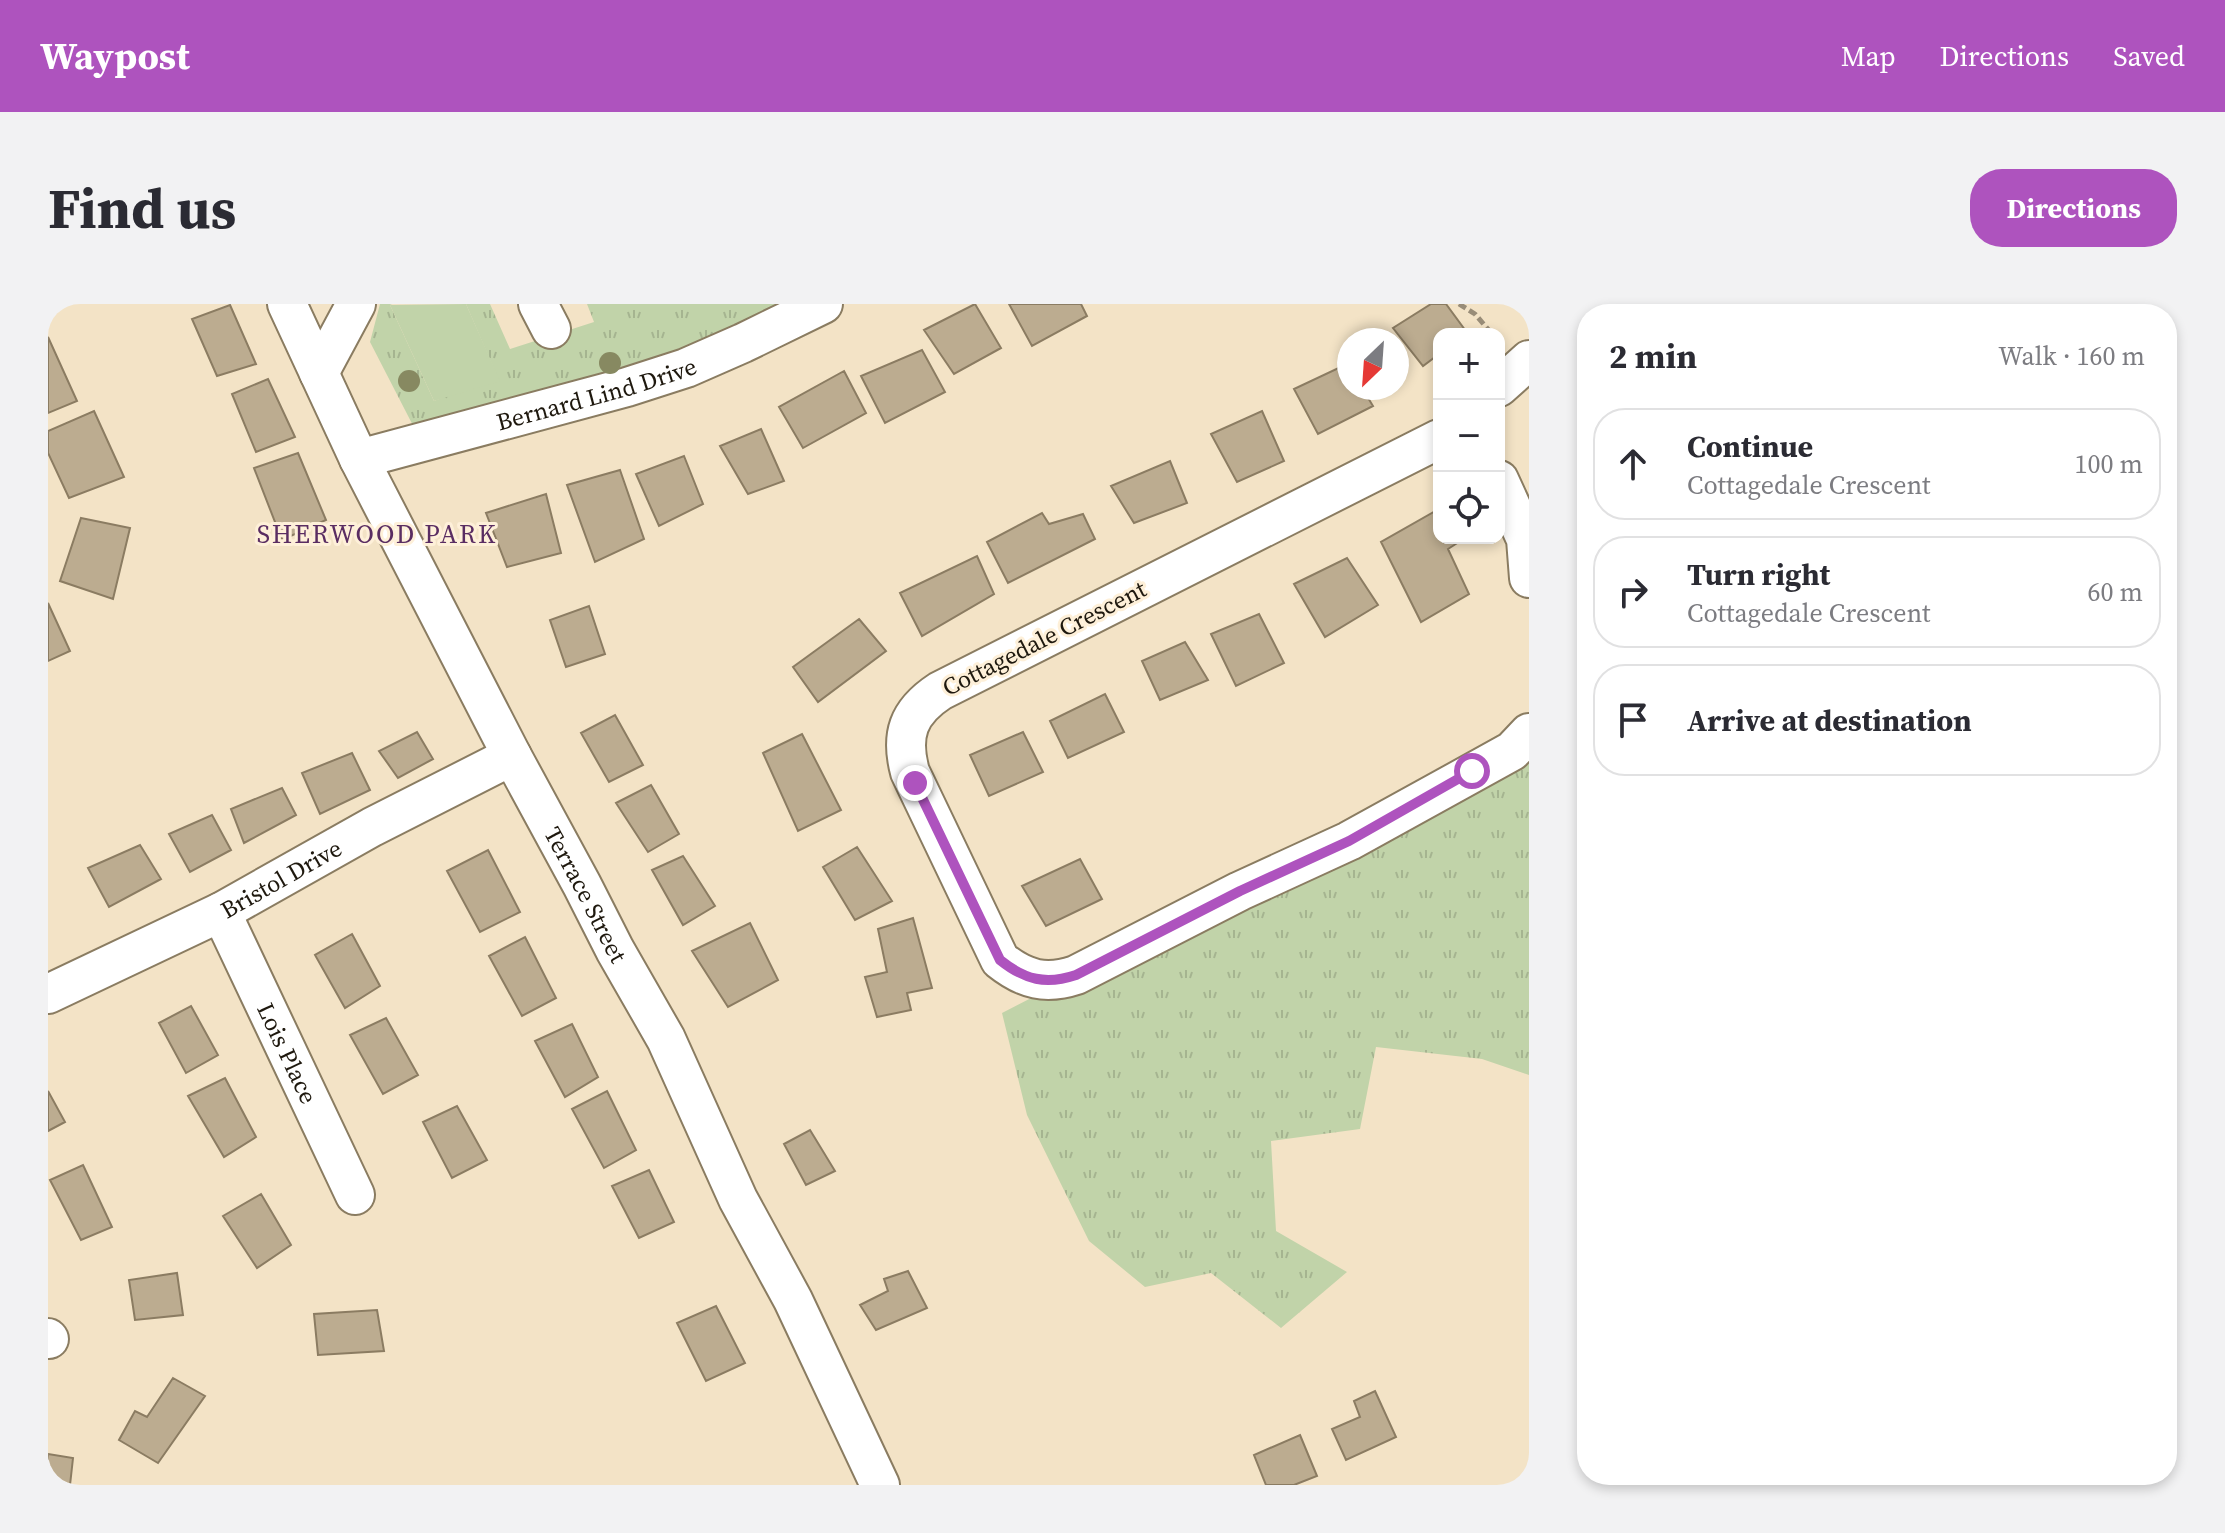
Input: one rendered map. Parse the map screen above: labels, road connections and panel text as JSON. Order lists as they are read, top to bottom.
{
  "streets": {
    "street": [
      "Bernard Lind Drive",
      "Cottagedale Crescent",
      "Bristol Drive",
      "Terrace Street",
      "Lois Place"
    ]
  },
  "crossings": [
    ["Bernard Lind Drive", "Terrace Street"],
    ["Bristol Drive", "Terrace Street"],
    ["Bristol Drive", "Lois Place"]
  ],
  "districts": ["SHERWOOD PARK"],
  "north": "bottom left",
  "page": {
    "header": "Waypost",
    "nav": ["Map", "Directions", "Saved"],
    "buttons": "Directions",
    "title": "Find us",
    "heading": ["2 min", "Walk · 160 m"],
    "map_buttons": ["+", "−"],
    "list": [
      ["Continue", "Cottagedale Crescent", "100 m"],
      ["Turn right", "Cottagedale Crescent", "60 m"],
      "Arrive at destination"
    ]
  }
}
